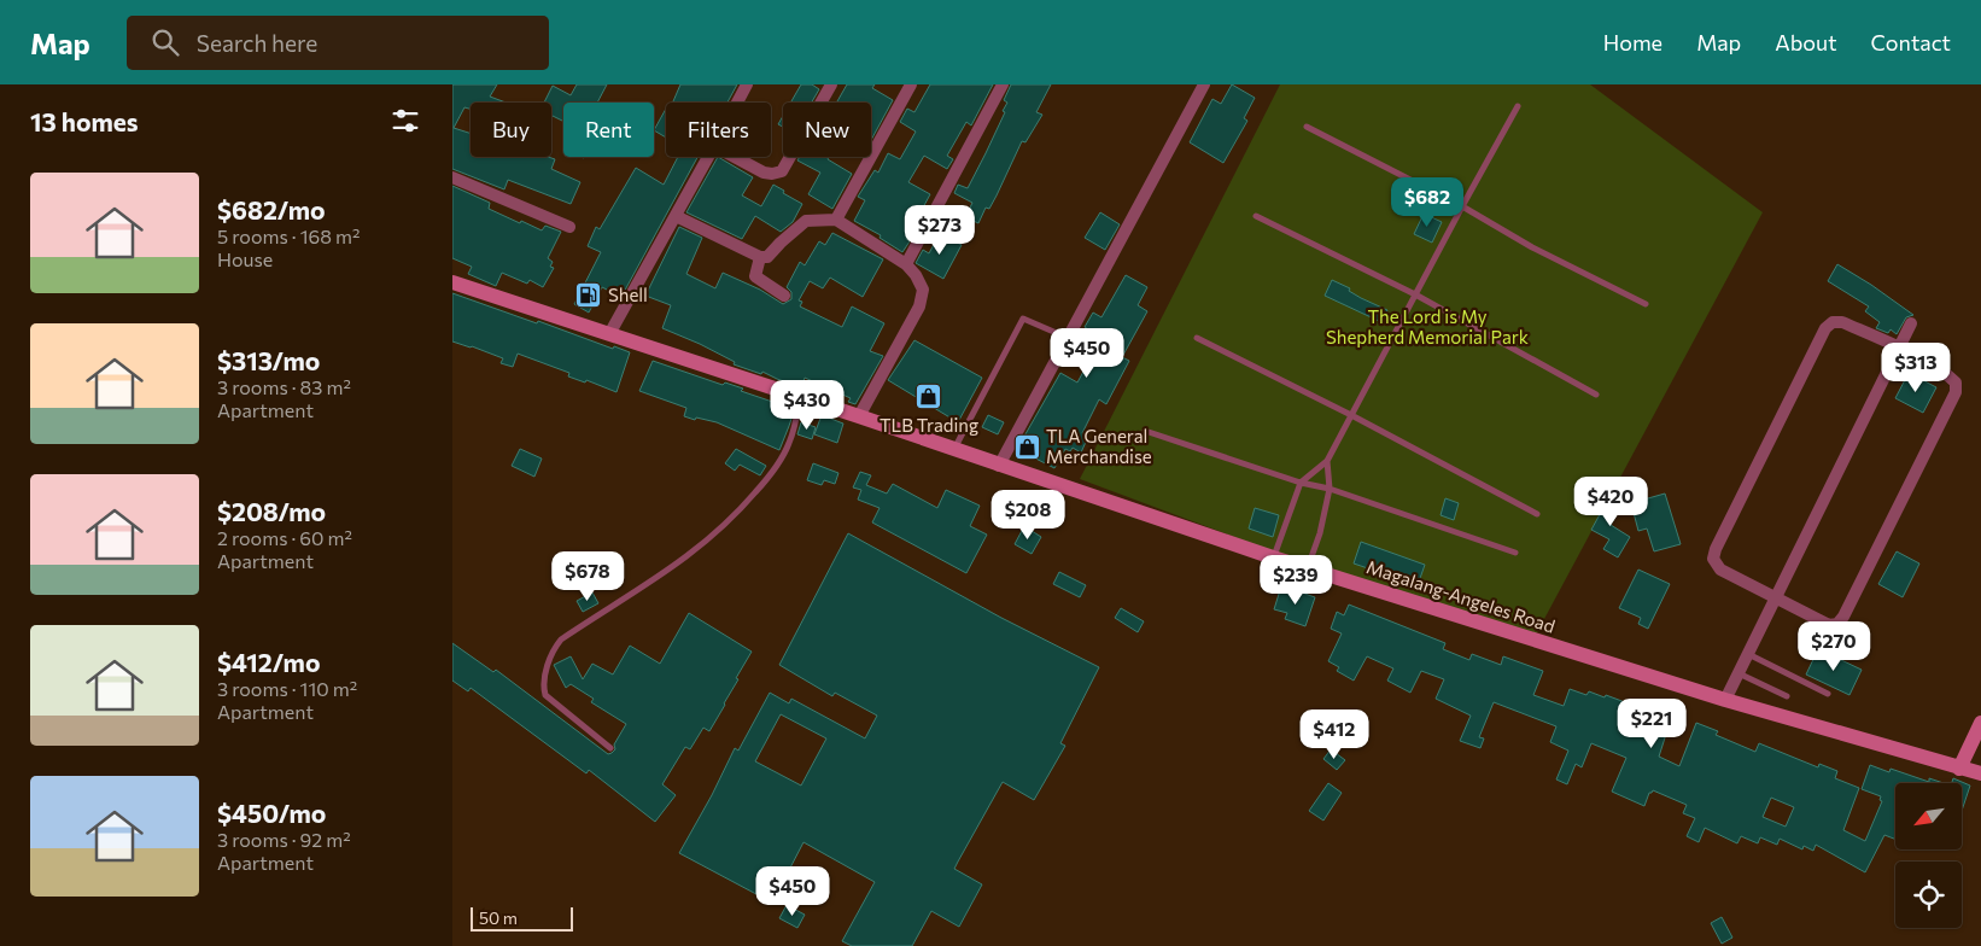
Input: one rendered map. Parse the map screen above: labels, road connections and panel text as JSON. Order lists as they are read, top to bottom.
{
  "streets": {
    "main road": ["Magalang-Angeles Road"]
  },
  "parks": ["The Lord is My Shepherd Memorial Park"],
  "places": {
    "fuel station": ["Shell"],
    "shop": ["TLB Trading", "TLA General Merchandise"]
  },
  "scale_bar": "50 m",
  "north": "bottom left",
  "page": {
    "header": "Map",
    "search": "Search here",
    "nav": [
      "Home",
      "Map",
      "About",
      "Contact"
    ],
    "heading": "13 homes",
    "chip": [
      "Buy",
      "Rent",
      "Filters",
      "New"
    ],
    "list": [
      {
        "name": "$682/mo",
        "note": "5 rooms · 168 m² · House"
      },
      {
        "name": "$313/mo",
        "note": "3 rooms · 83 m² · Apartment"
      },
      {
        "name": "$208/mo",
        "note": "2 rooms · 60 m² · Apartment"
      },
      {
        "name": "$412/mo",
        "note": "3 rooms · 110 m² · Apartment"
      },
      {
        "name": "$450/mo",
        "note": "3 rooms · 92 m² · Apartment"
      }
    ],
    "price": [
      "$682",
      "$273",
      "$450",
      "$313",
      "$430",
      "$420",
      "$208",
      "$678",
      "$239",
      "$270",
      "$221",
      "$412",
      "$450"
    ],
    "scale": "50 m"
  }
}
